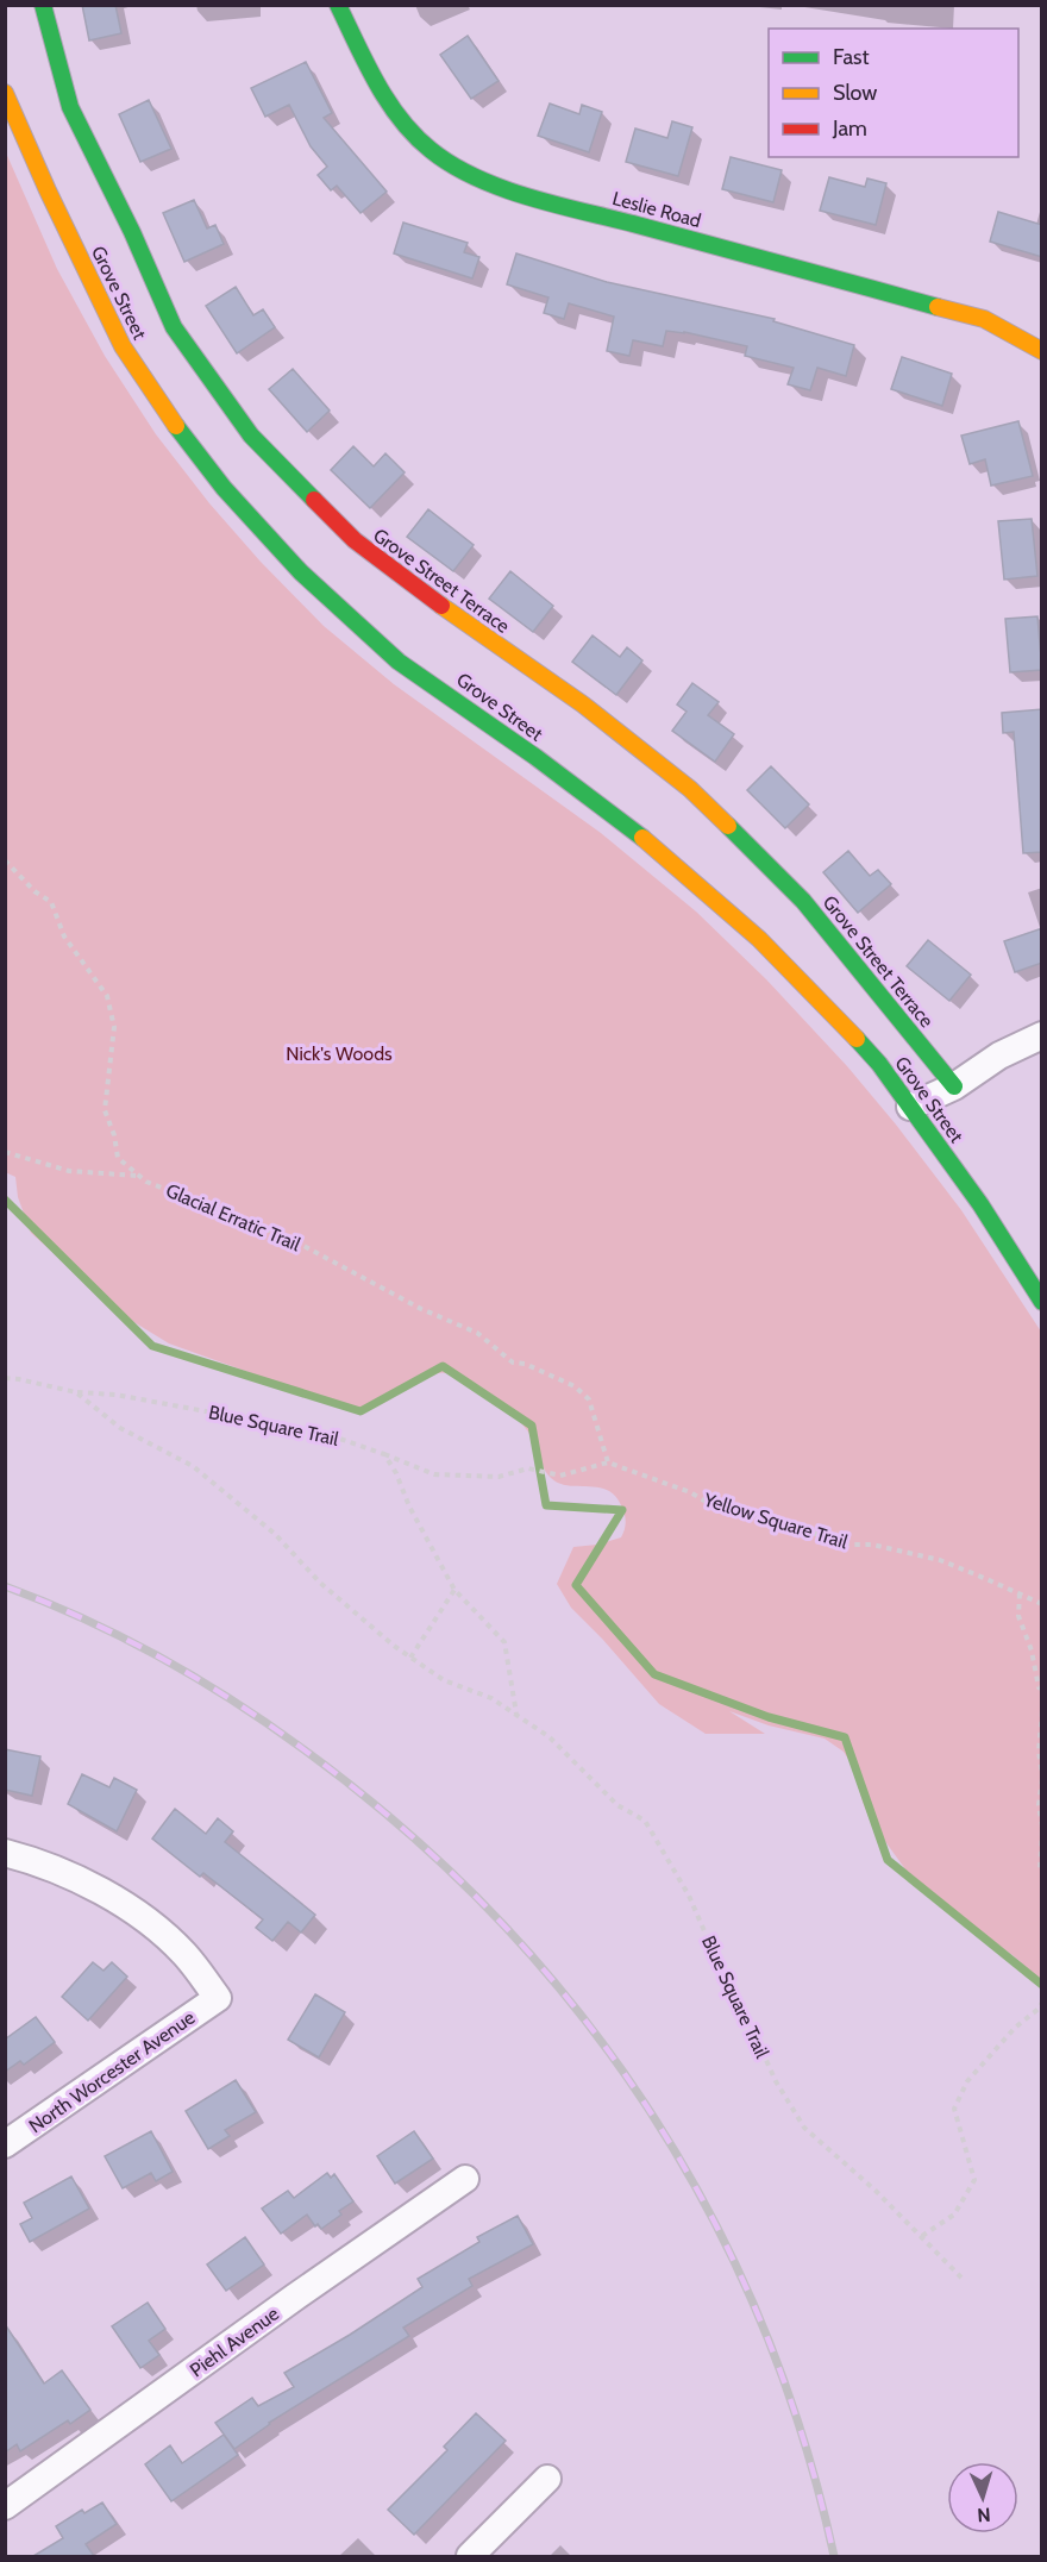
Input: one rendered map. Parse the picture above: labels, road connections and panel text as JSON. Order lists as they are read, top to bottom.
{
  "streets": {
    "street": [
      "Leslie Road",
      "Grove Street",
      "Grove Street Terrace",
      "North Worcester Avenue",
      "Piehl Avenue"
    ],
    "path": ["Glacial Erratic Trail", "Blue Square Trail", "Yellow Square Trail"]
  },
  "crossings": [
    ["Glacial Erratic Trail", "Yellow Square Trail"]
  ],
  "parks": ["Nick's Woods"],
  "legend": ["Fast", "Slow", "Jam"],
  "north": "bottom"
}
